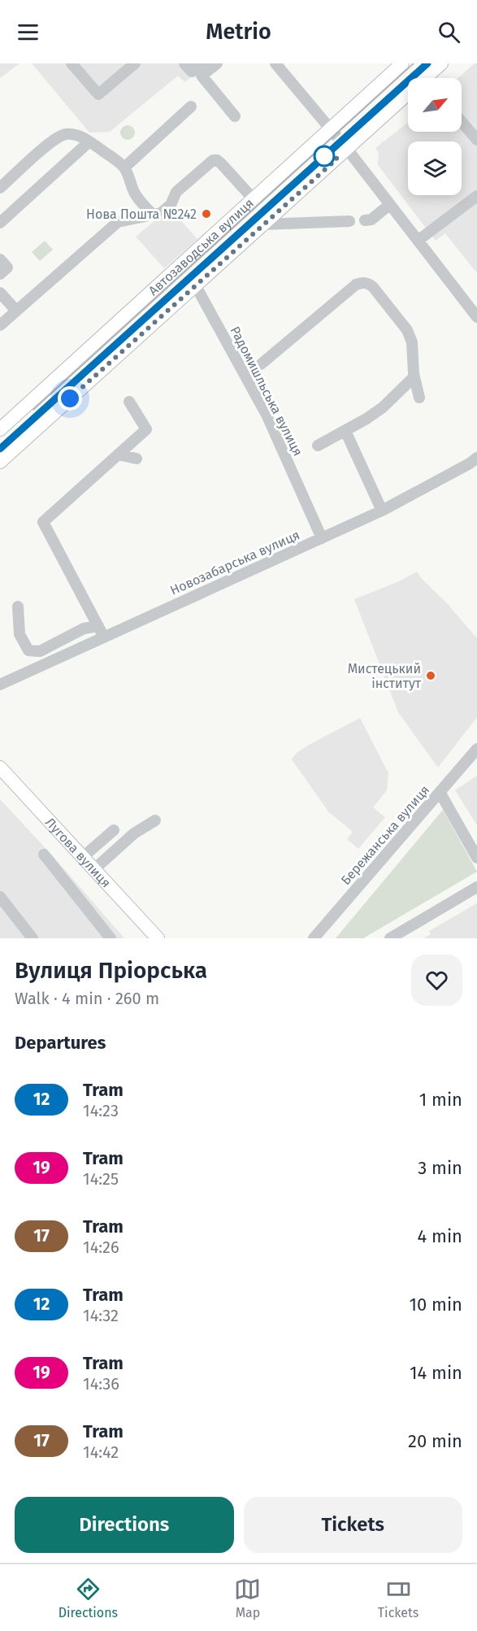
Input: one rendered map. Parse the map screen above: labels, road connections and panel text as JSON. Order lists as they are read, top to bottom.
{
  "streets": {
    "main road": ["Автозаводська вулиця", "Лугова вулиця"],
    "street": ["Радомишльська вулиця", "Новозабарська вулиця", "Бережанська вулиця"]
  },
  "crossings": [
    ["Автозаводська вулиця", "Радомишльська вулиця"],
    ["Радомишльська вулиця", "Новозабарська вулиця"]
  ],
  "places": ["Нова Пошта №242", "Мистецький інститут"],
  "lines": ["tram line 12"],
  "north": "top right",
  "page": {
    "header": "Metrio",
    "heading": [
      ["Вулиця Пріорська", "Walk · 4 min · 260 m"],
      "Departures"
    ],
    "list": [
      {
        "mark": "12",
        "name": "Tram",
        "note": "14:23",
        "value": "1 min"
      },
      {
        "mark": "19",
        "name": "Tram",
        "note": "14:25",
        "value": "3 min"
      },
      {
        "mark": "17",
        "name": "Tram",
        "note": "14:26",
        "value": "4 min"
      },
      {
        "mark": "12",
        "name": "Tram",
        "note": "14:32",
        "value": "10 min"
      },
      {
        "mark": "19",
        "name": "Tram",
        "note": "14:36",
        "value": "14 min"
      },
      {
        "mark": "17",
        "name": "Tram",
        "note": "14:42",
        "value": "20 min"
      }
    ],
    "buttons": ["Directions", "Tickets"],
    "tabs": ["Directions", "Map", "Tickets"]
  }
}
